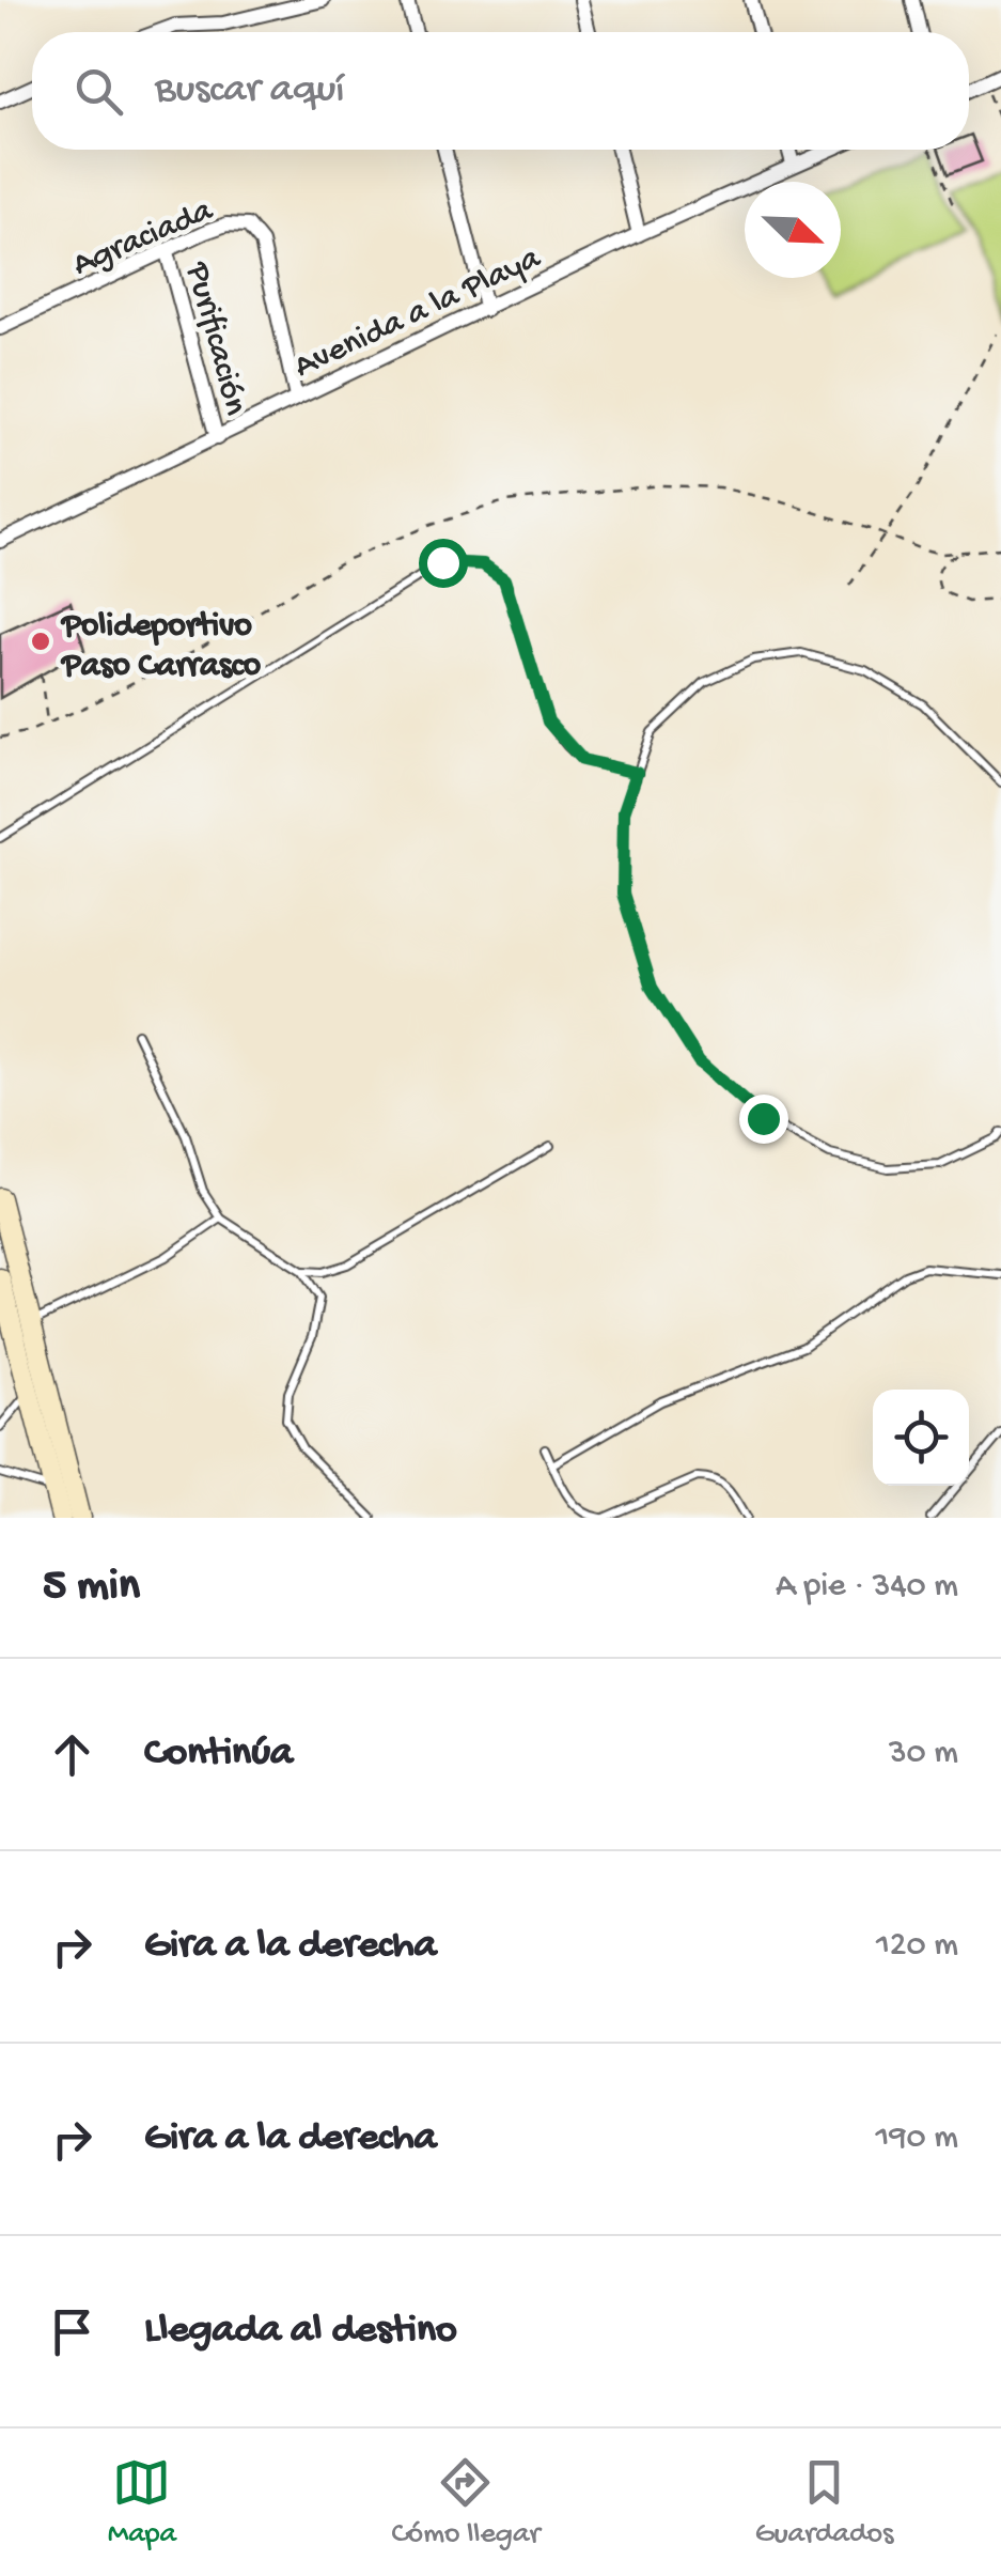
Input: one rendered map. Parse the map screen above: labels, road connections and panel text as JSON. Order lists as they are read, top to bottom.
{
  "streets": {
    "street": ["Agraciada", "Avenida a la Playa", "Purificación"]
  },
  "crossings": [
    ["Agraciada", "Avenida a la Playa"],
    ["Agraciada", "Purificación"],
    ["Avenida a la Playa", "Purificación"]
  ],
  "places": ["Polideportivo Paso Carrasco"],
  "north": "bottom right",
  "page": {
    "search": "Buscar aquí",
    "heading": ["5 min", "A pie · 340 m"],
    "list": [
      ["Continúa", "30 m"],
      ["Gira a la derecha", "120 m"],
      ["Gira a la derecha", "190 m"],
      "Llegada al destino"
    ],
    "nav": ["Mapa", "Cómo llegar", "Guardados"]
  }
}
